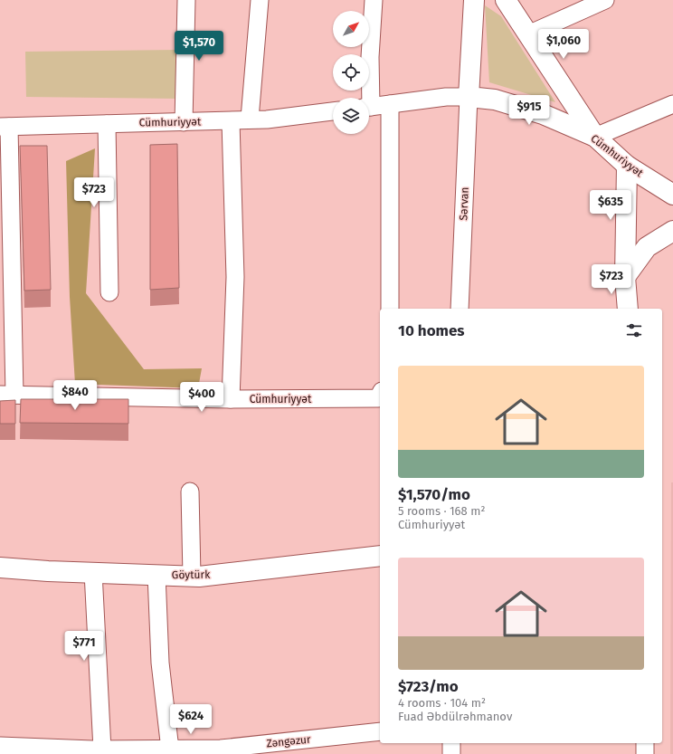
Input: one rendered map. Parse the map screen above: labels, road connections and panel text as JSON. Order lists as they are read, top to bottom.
{
  "streets": {
    "main road": ["Cümhuriyyət", "Göytürk"],
    "street": ["Sərvan", "Zəngəzur"]
  },
  "crossings": [
    ["Cümhuriyyət", "Sərvan"]
  ],
  "north": "top right",
  "page": {
    "price": [
      "$1,060",
      "$1,570",
      "$915",
      "$723",
      "$635",
      "$723",
      "$840",
      "$400",
      "$771",
      "$624"
    ],
    "heading": "10 homes",
    "list": [
      {
        "name": "$1,570/mo",
        "note": "5 rooms · 168 m² · Cümhuriyyət"
      },
      {
        "name": "$723/mo",
        "note": "4 rooms · 104 m² · Fuad Əbdülrəhmanov"
      }
    ]
  }
}
